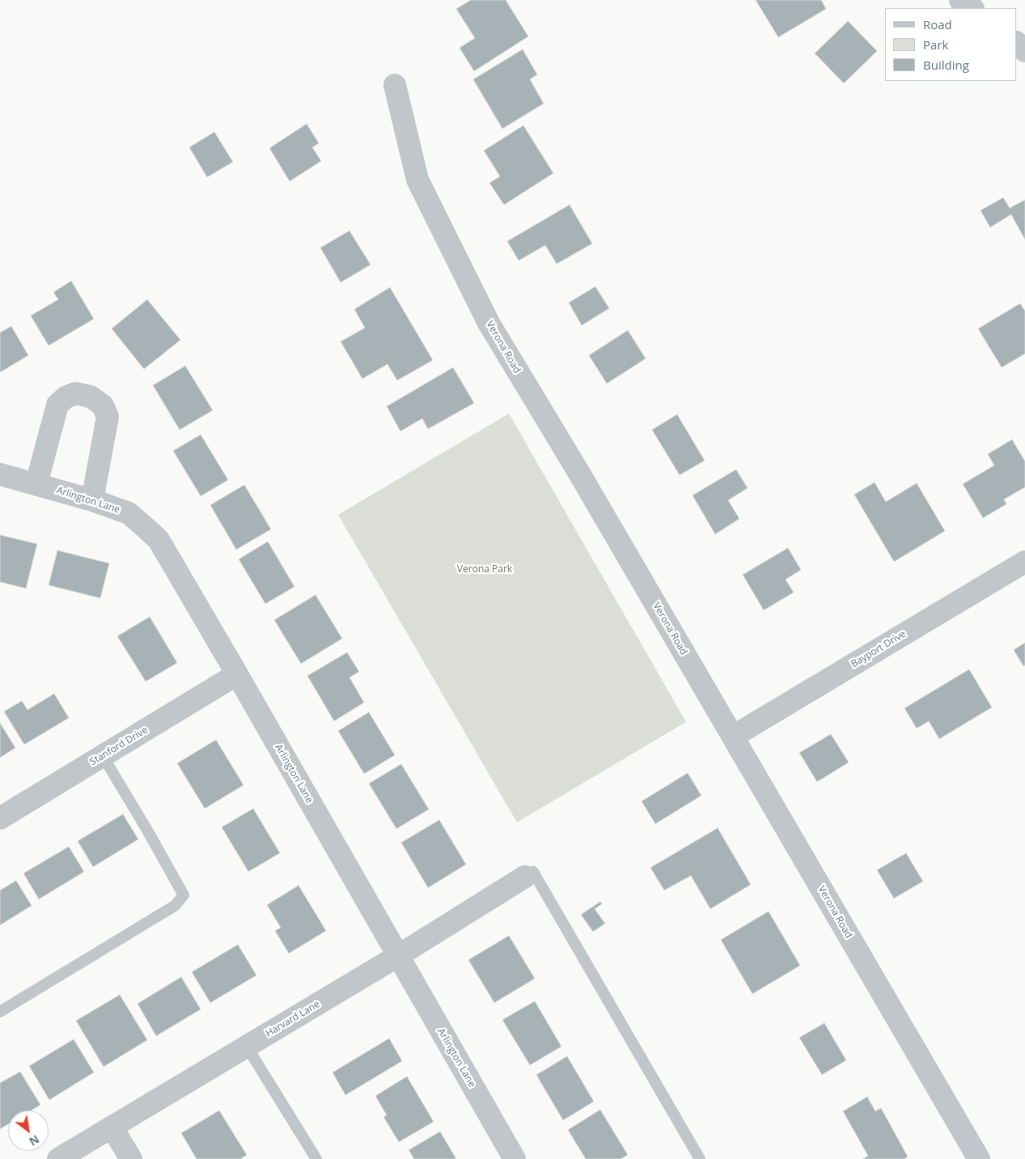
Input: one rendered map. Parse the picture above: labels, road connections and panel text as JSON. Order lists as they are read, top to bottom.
{
  "streets": {
    "street": [
      "Verona Road",
      "Arlington Lane",
      "Bayport Drive",
      "Stanford Drive",
      "Harvard Lane"
    ]
  },
  "crossings": [
    ["Verona Road", "Bayport Drive"],
    ["Arlington Lane", "Stanford Drive"],
    ["Arlington Lane", "Harvard Lane"]
  ],
  "parks": ["Verona Park"],
  "legend": ["Road", "Park", "Building"],
  "north": "bottom right"
}
